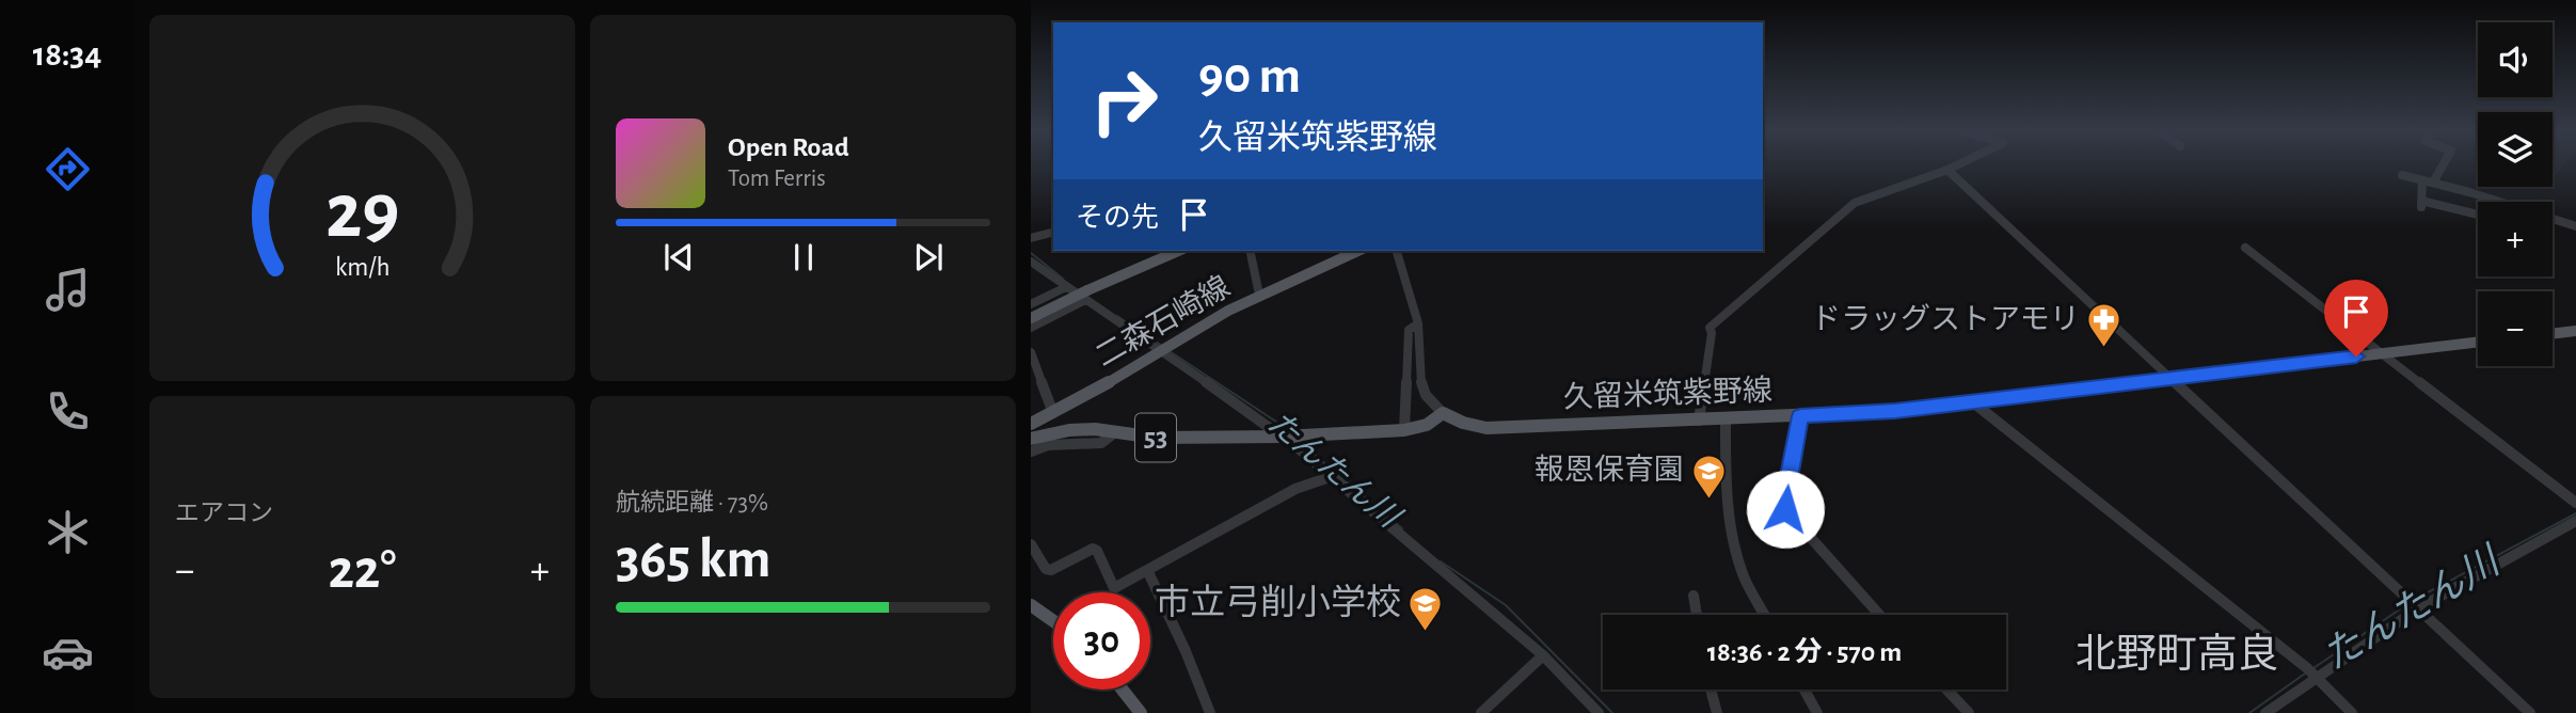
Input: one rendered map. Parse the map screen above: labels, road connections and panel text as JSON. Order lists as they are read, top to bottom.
{
  "streets": {
    "main road": ["二森石崎線", "久留米筑紫野線", "53"]
  },
  "crossings": [
    ["久留米筑紫野線", "53"]
  ],
  "districts": ["北野町高良"],
  "water": ["たんたん川"],
  "places": {
    "pharmacy": ["ドラッグストアモリ"],
    "school or university": ["報恩保育園", "市立弓削小学校"]
  },
  "page": {
    "tabs": "18:34",
    "map_buttons": ["+", "−"],
    "turn": ["90 m", "久留米筑紫野線"],
    "song": ["Open Road", "Tom Ferris"],
    "then": "その先",
    "tile": [
      "エアコン",
      ["航続距離 · 73%", "365 km"]
    ],
    "heat": ["−", "22°", "+"],
    "limit": "30",
    "trip": "18:36 · 2 分 · 570 m",
    "gauge": ["29", "km/h"]
  }
}
